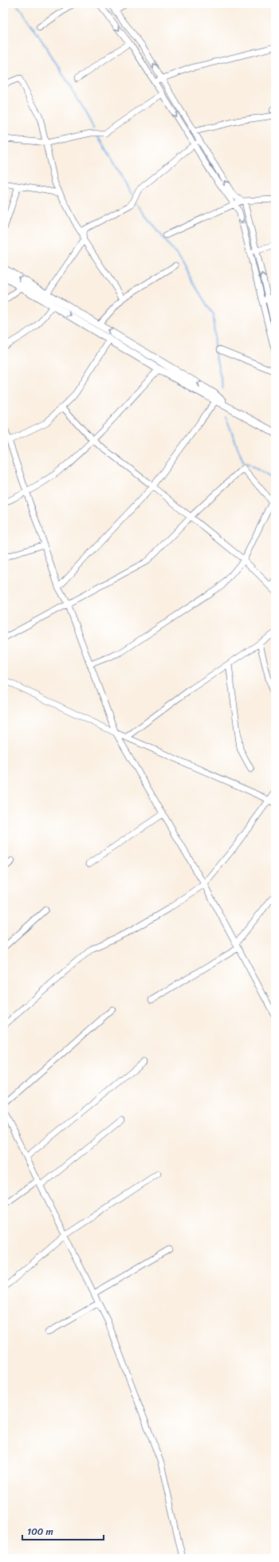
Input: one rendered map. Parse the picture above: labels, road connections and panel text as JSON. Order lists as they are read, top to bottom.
{
  "scale_bar": "100 m"
}
